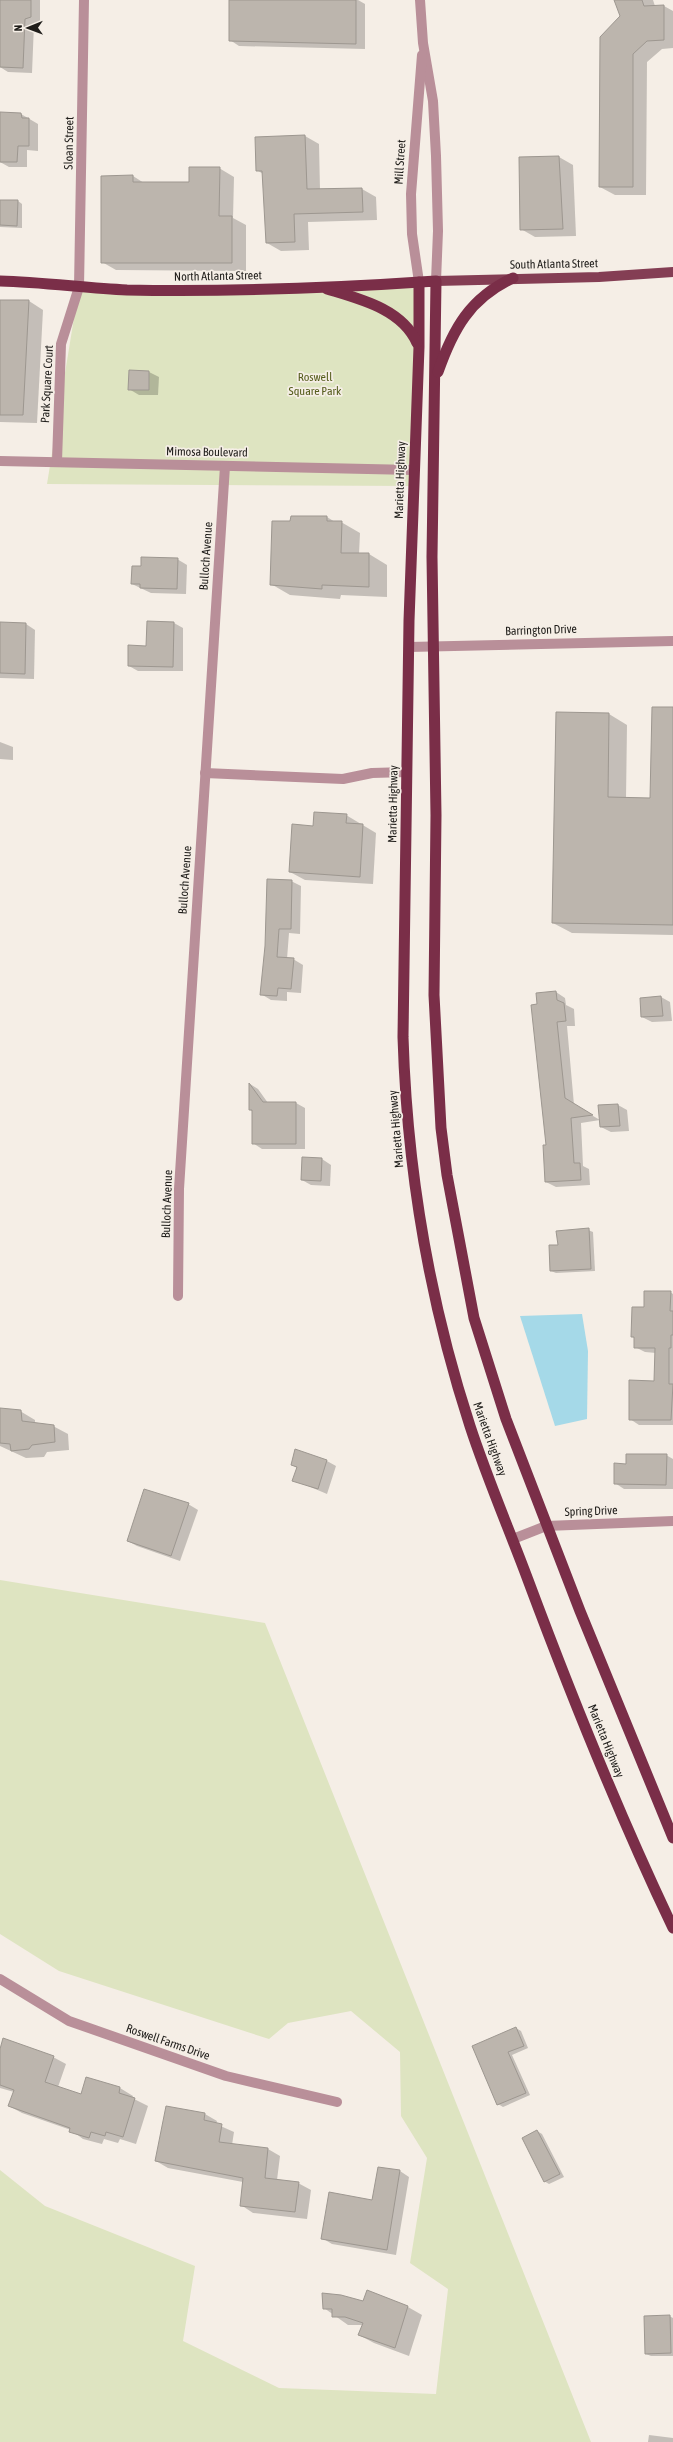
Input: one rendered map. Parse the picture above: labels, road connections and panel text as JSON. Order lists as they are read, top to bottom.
{
  "streets": {
    "highway": ["North Atlanta Street", "Marietta Highway"],
    "main road": ["South Atlanta Street"],
    "street": [
      "Sloan Street",
      "Mill Street",
      "Park Square Court",
      "Mimosa Boulevard",
      "Bulloch Avenue",
      "Barrington Drive",
      "Spring Drive",
      "Roswell Farms Drive"
    ]
  },
  "crossings": [
    ["Sloan Street", "North Atlanta Street"],
    ["Sloan Street", "Park Square Court"],
    ["Mill Street", "South Atlanta Street"],
    ["Mill Street", "North Atlanta Street"],
    ["Mill Street", "Marietta Highway"],
    ["South Atlanta Street", "North Atlanta Street"],
    ["South Atlanta Street", "Marietta Highway"],
    ["North Atlanta Street", "Park Square Court"],
    ["North Atlanta Street", "Marietta Highway"],
    ["Park Square Court", "Mimosa Boulevard"],
    ["Mimosa Boulevard", "Marietta Highway"],
    ["Mimosa Boulevard", "Bulloch Avenue"],
    ["Marietta Highway", "Barrington Drive"],
    ["Marietta Highway", "Spring Drive"]
  ],
  "parks": ["Roswell Square Park"],
  "north": "left"
}
